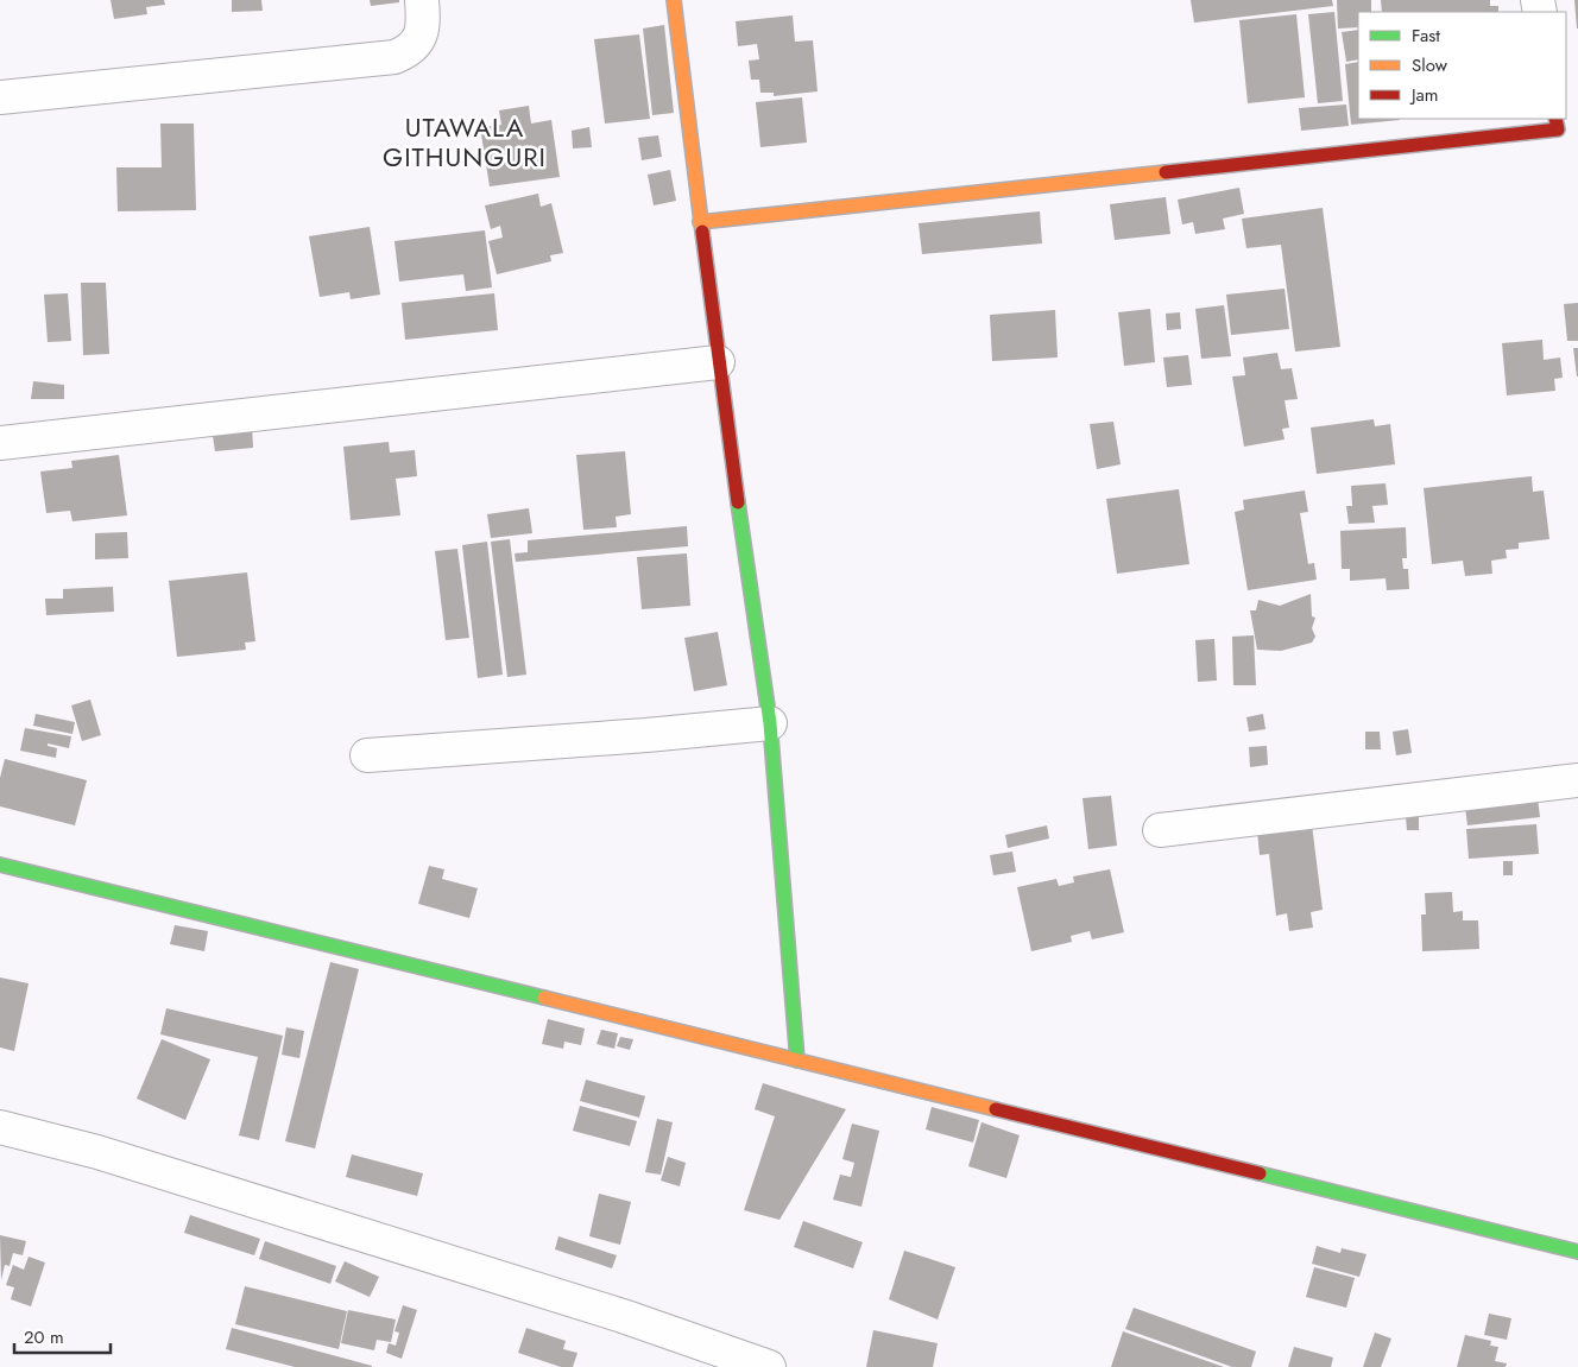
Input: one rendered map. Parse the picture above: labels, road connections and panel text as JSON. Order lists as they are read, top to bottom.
{
  "districts": ["UTAWALA GITHUNGURI"],
  "legend": ["Fast", "Slow", "Jam"],
  "scale_bar": "20 m"
}
